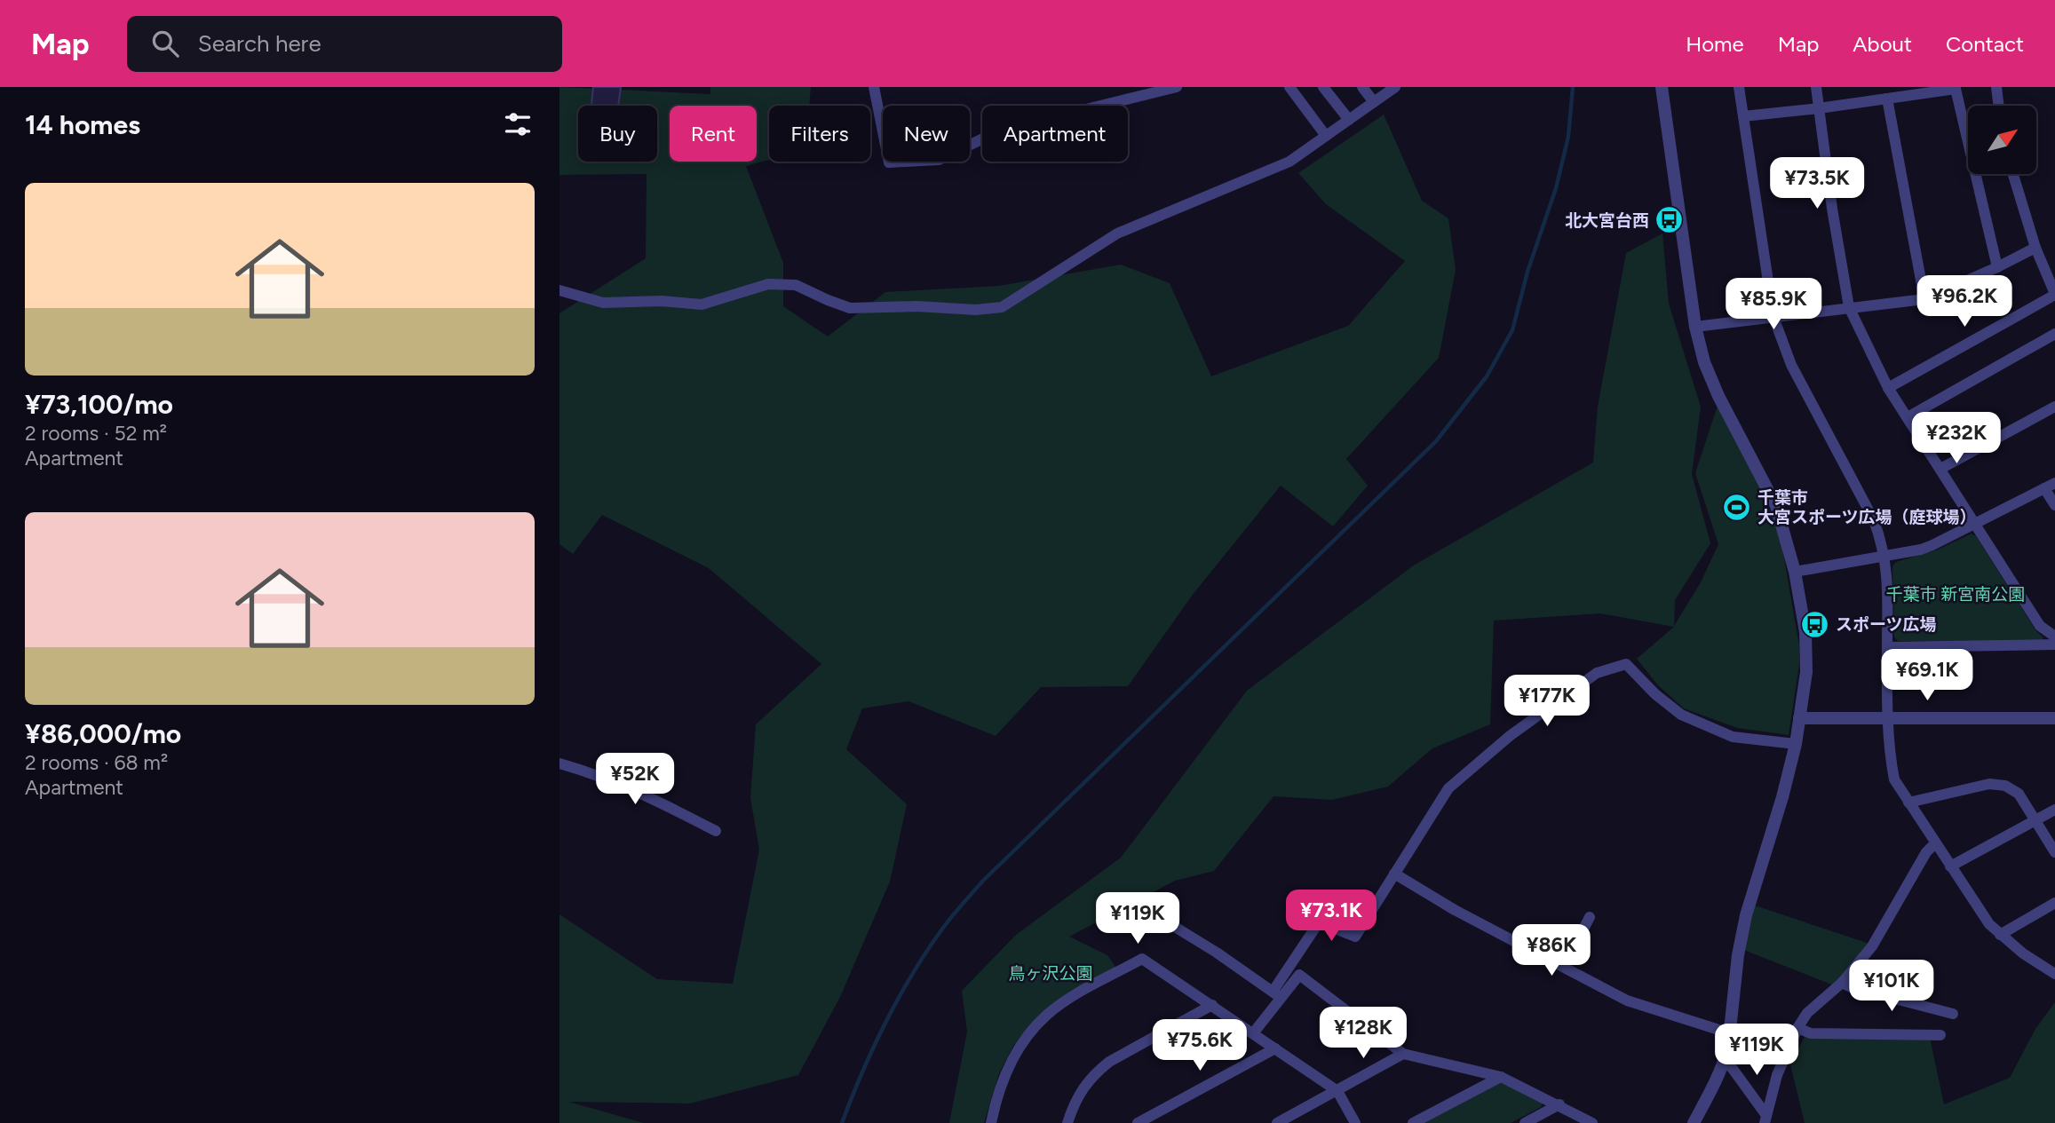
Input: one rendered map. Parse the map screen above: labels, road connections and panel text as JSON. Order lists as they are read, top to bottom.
{
  "parks": ["千葉市 新宮南公園", "鳥ヶ沢公園"],
  "places": {
    "bus stop": ["北大宮台西", "スポーツ広場"],
    "sports": ["千葉市 大宮スポーツ広場（庭球場）"]
  },
  "north": "top right",
  "page": {
    "header": "Map",
    "search": "Search here",
    "nav": [
      "Home",
      "Map",
      "About",
      "Contact"
    ],
    "heading": "14 homes",
    "chip": [
      "Buy",
      "Rent",
      "Filters",
      "New",
      "Apartment"
    ],
    "price": [
      "¥73.5K",
      "¥96.2K",
      "¥85.9K",
      "¥232K",
      "¥69.1K",
      "¥177K",
      "¥52K",
      "¥73.1K",
      "¥119K",
      "¥86K",
      "¥101K",
      "¥128K",
      "¥75.6K",
      "¥119K"
    ],
    "list": [
      {
        "name": "¥73,100/mo",
        "note": "2 rooms · 52 m² · Apartment"
      },
      {
        "name": "¥86,000/mo",
        "note": "2 rooms · 68 m² · Apartment"
      }
    ]
  }
}
